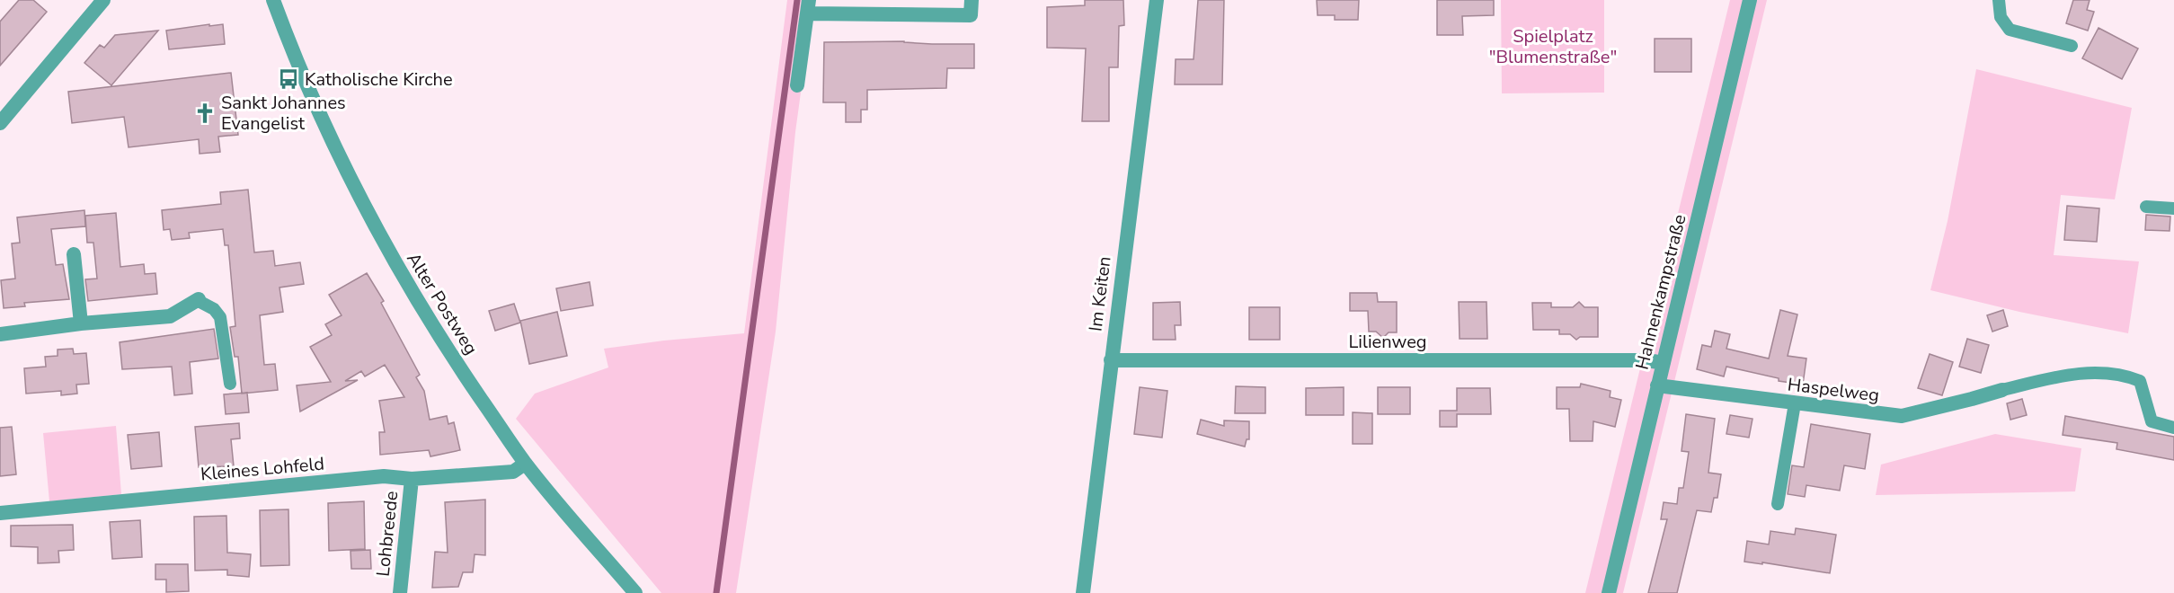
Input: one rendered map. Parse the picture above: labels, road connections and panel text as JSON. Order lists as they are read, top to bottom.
{
  "streets": {
    "street": [
      "Hahnenkampstraße",
      "Im Keiten",
      "Alter Postweg",
      "Lilienweg",
      "Haspelweg",
      "Kleines Lohfeld",
      "Lohbreede"
    ]
  },
  "crossings": [
    ["Hahnenkampstraße", "Lilienweg"],
    ["Hahnenkampstraße", "Haspelweg"],
    ["Im Keiten", "Lilienweg"],
    ["Alter Postweg", "Kleines Lohfeld"],
    ["Kleines Lohfeld", "Lohbreede"]
  ],
  "parks": ["Spielplatz \"Blumenstraße\""],
  "places": {
    "bus stop": ["Katholische Kirche"],
    "church": ["Sankt Johannes Evangelist"]
  }
}
